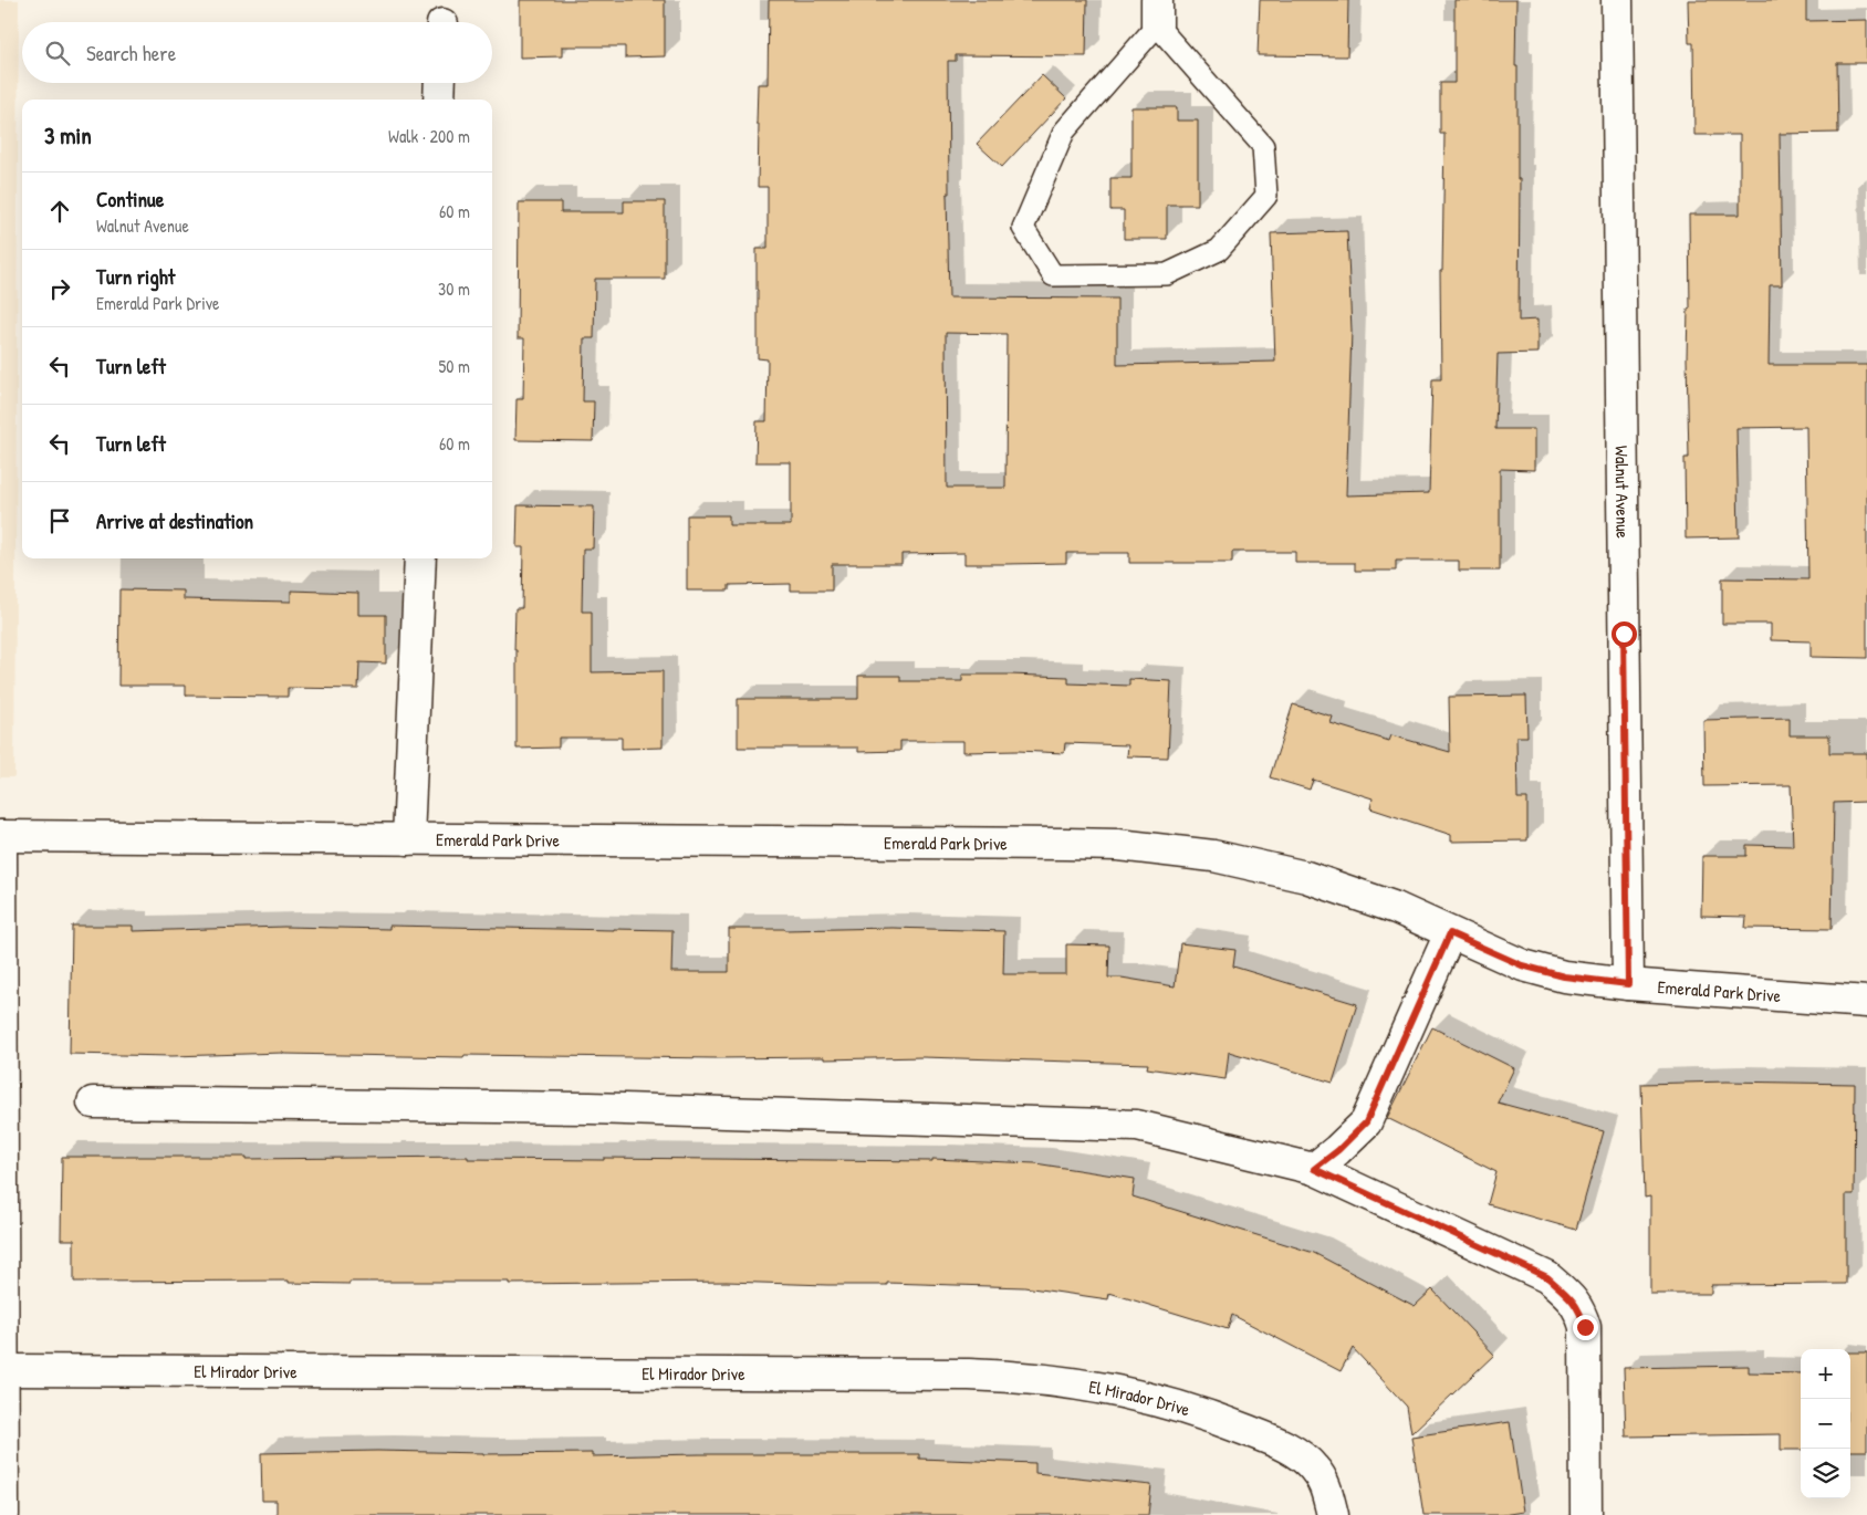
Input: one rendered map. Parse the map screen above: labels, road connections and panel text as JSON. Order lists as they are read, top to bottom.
{
  "streets": {
    "street": ["Walnut Avenue", "Emerald Park Drive", "El Mirador Drive"]
  },
  "crossings": [
    ["Walnut Avenue", "Emerald Park Drive"]
  ],
  "page": {
    "search": "Search here",
    "heading": ["3 min", "Walk · 200 m"],
    "list": [
      ["Continue", "Walnut Avenue", "60 m"],
      ["Turn right", "Emerald Park Drive", "30 m"],
      ["Turn left", "50 m"],
      ["Turn left", "60 m"],
      "Arrive at destination"
    ],
    "map_buttons": ["+", "−"]
  }
}
